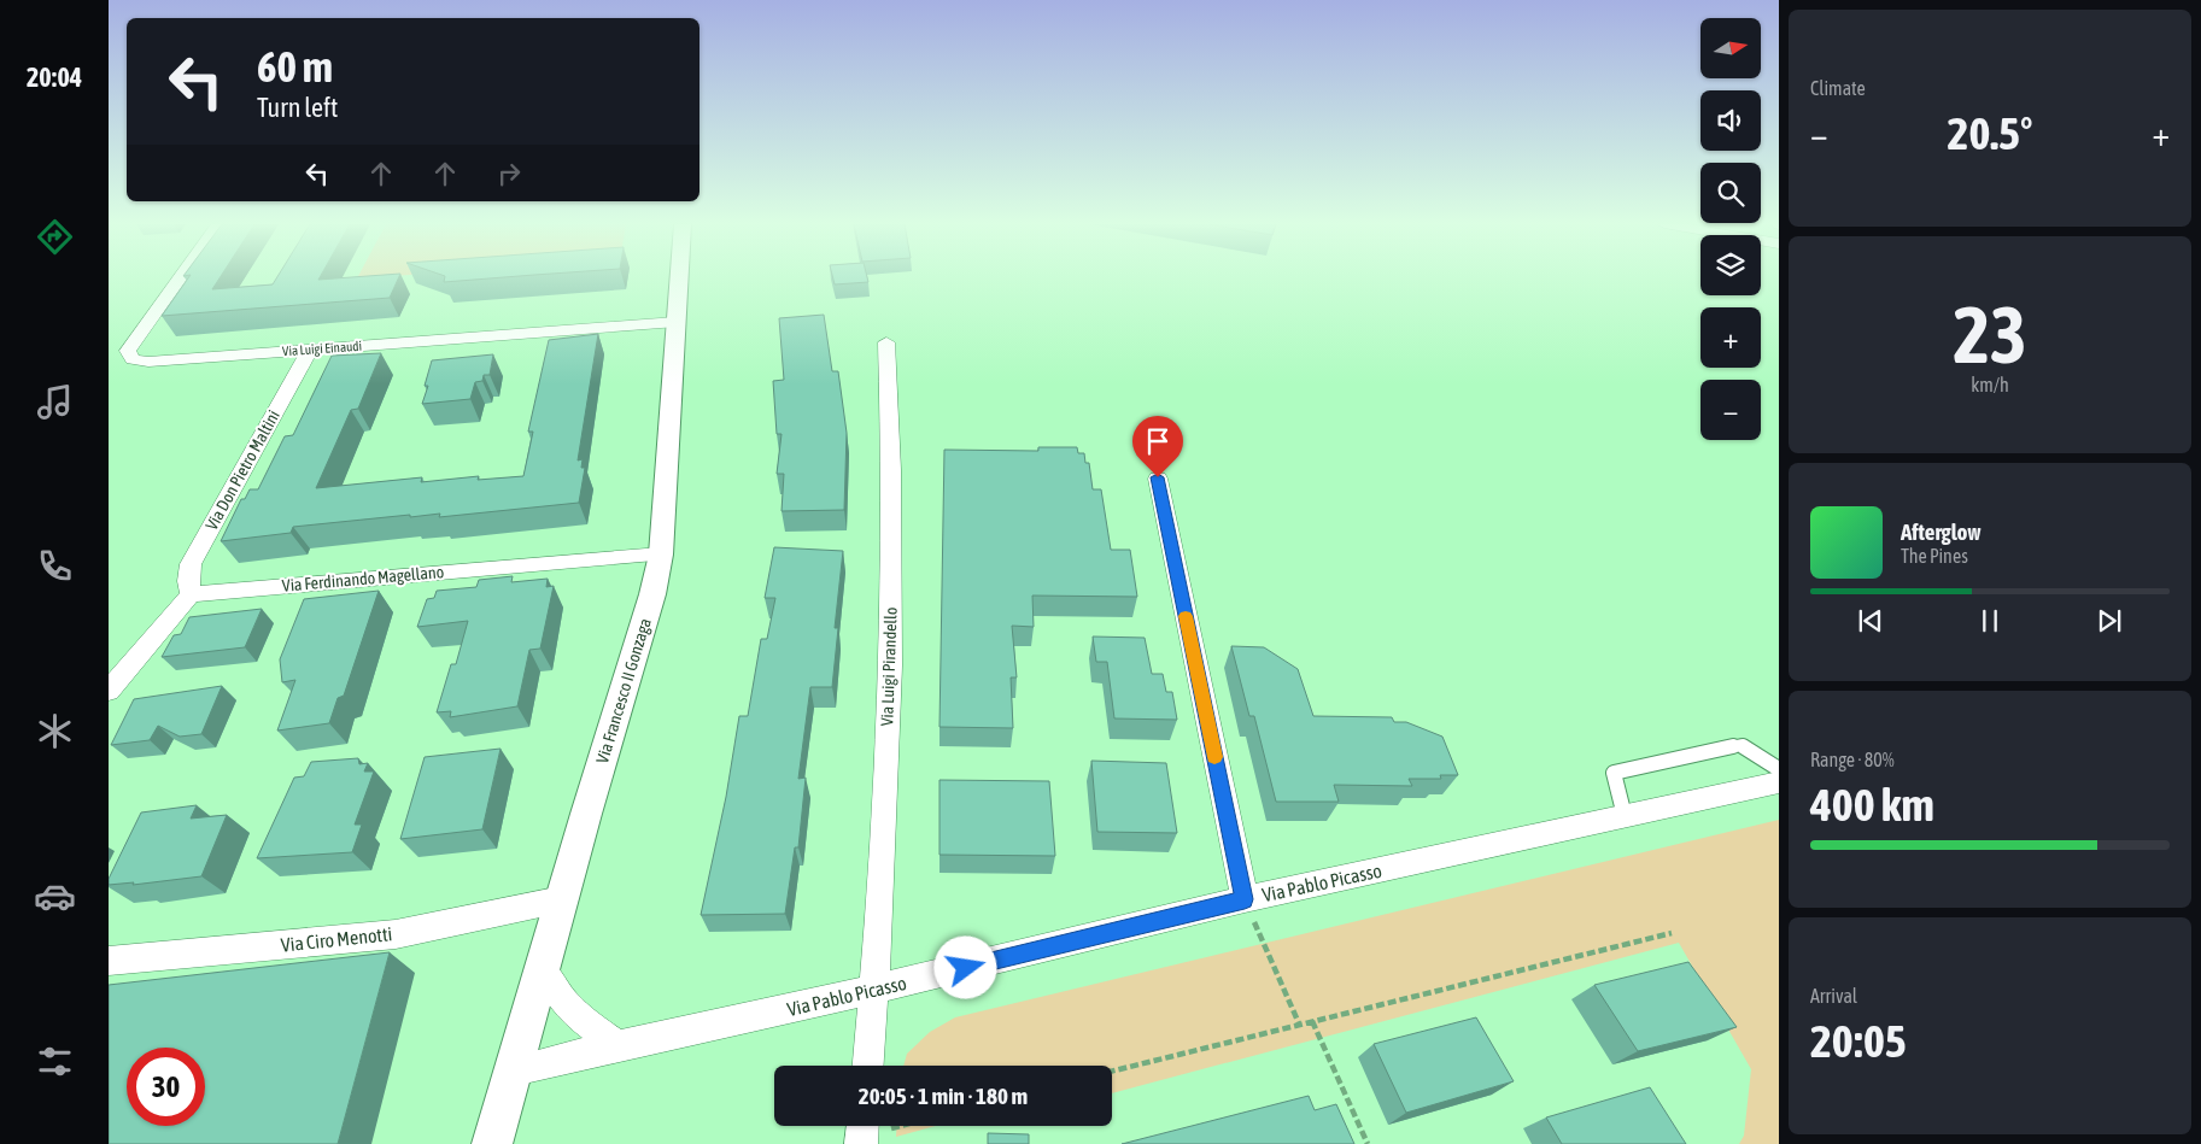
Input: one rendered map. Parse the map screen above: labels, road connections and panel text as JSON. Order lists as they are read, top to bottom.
{
  "streets": {
    "street": [
      "Via Luigi Einaudi",
      "Via Don Pietro Maltini",
      "Via Ferdinando Magellano",
      "Via Luigi Pirandello",
      "Via Francesco II Gonzaga",
      "Via Pablo Picasso",
      "Via Ciro Menotti"
    ]
  },
  "crossings": [
    ["Via Luigi Einaudi", "Via Don Pietro Maltini"],
    ["Via Luigi Einaudi", "Via Francesco II Gonzaga"],
    ["Via Don Pietro Maltini", "Via Ferdinando Magellano"],
    ["Via Ferdinando Magellano", "Via Francesco II Gonzaga"],
    ["Via Luigi Pirandello", "Via Pablo Picasso"],
    ["Via Francesco II Gonzaga", "Via Pablo Picasso"],
    ["Via Francesco II Gonzaga", "Via Ciro Menotti"]
  ],
  "north": "right",
  "page": {
    "tabs": "20:04",
    "tile": [
      "Climate",
      ["23", "km/h"],
      ["Range · 80%", "400 km"],
      ["Arrival", "20:05"]
    ],
    "map_buttons": ["+", "−"],
    "turn": ["60 m", "Turn left"],
    "heat": ["−", "20.5°", "+"],
    "song": ["Afterglow", "The Pines"],
    "limit": "30",
    "trip": "20:05 · 1 min · 180 m"
  }
}
